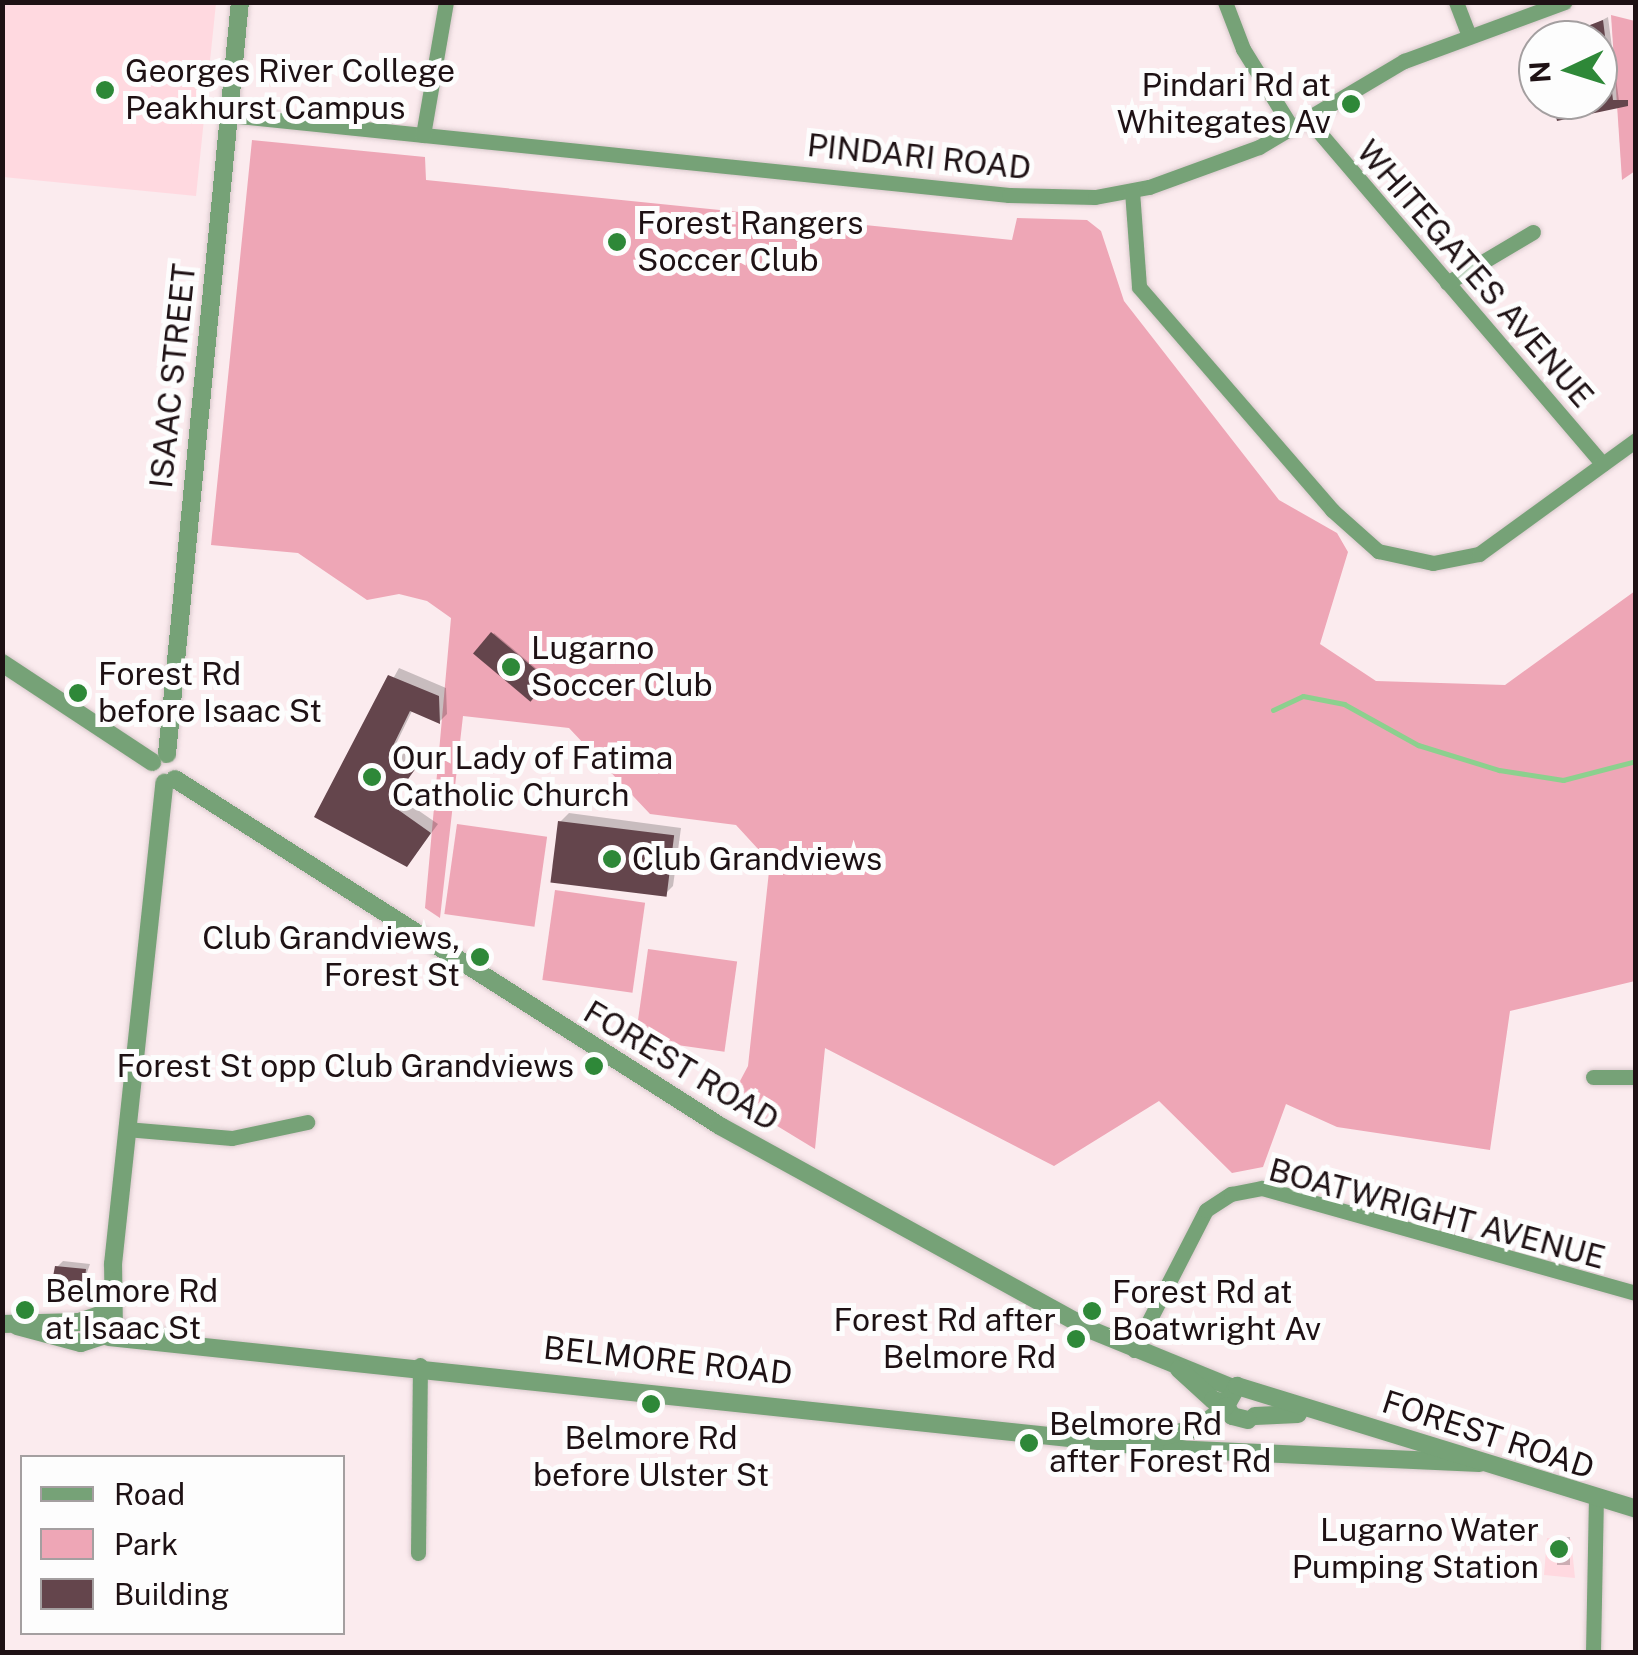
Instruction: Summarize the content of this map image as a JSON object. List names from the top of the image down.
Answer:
{
  "streets": {
    "street": [
      "PINDARI ROAD",
      "WHITEGATES AVENUE",
      "ISAAC STREET",
      "FOREST ROAD",
      "BOATWRIGHT AVENUE",
      "BELMORE ROAD"
    ]
  },
  "crossings": [
    ["PINDARI ROAD", "WHITEGATES AVENUE"],
    ["PINDARI ROAD", "ISAAC STREET"],
    ["FOREST ROAD", "BOATWRIGHT AVENUE"],
    ["FOREST ROAD", "BELMORE ROAD"]
  ],
  "places": [
    "Georges River College Peakhurst Campus",
    "Pindari Rd at Whitegates Av",
    "Forest Rangers Soccer Club",
    "Lugarno Soccer Club",
    "Forest Rd before Isaac St",
    "Our Lady of Fatima Catholic Church",
    "Club Grandviews",
    "Club Grandviews, Forest St",
    "Forest St opp Club Grandviews",
    "Belmore Rd at Isaac St",
    "Forest Rd at Boatwright Av",
    "Forest Rd after Belmore Rd",
    "Belmore Rd before Ulster St",
    "Belmore Rd after Forest Rd",
    "Lugarno Water Pumping Station"
  ],
  "legend": ["Road", "Park", "Building"],
  "north": "left"
}
